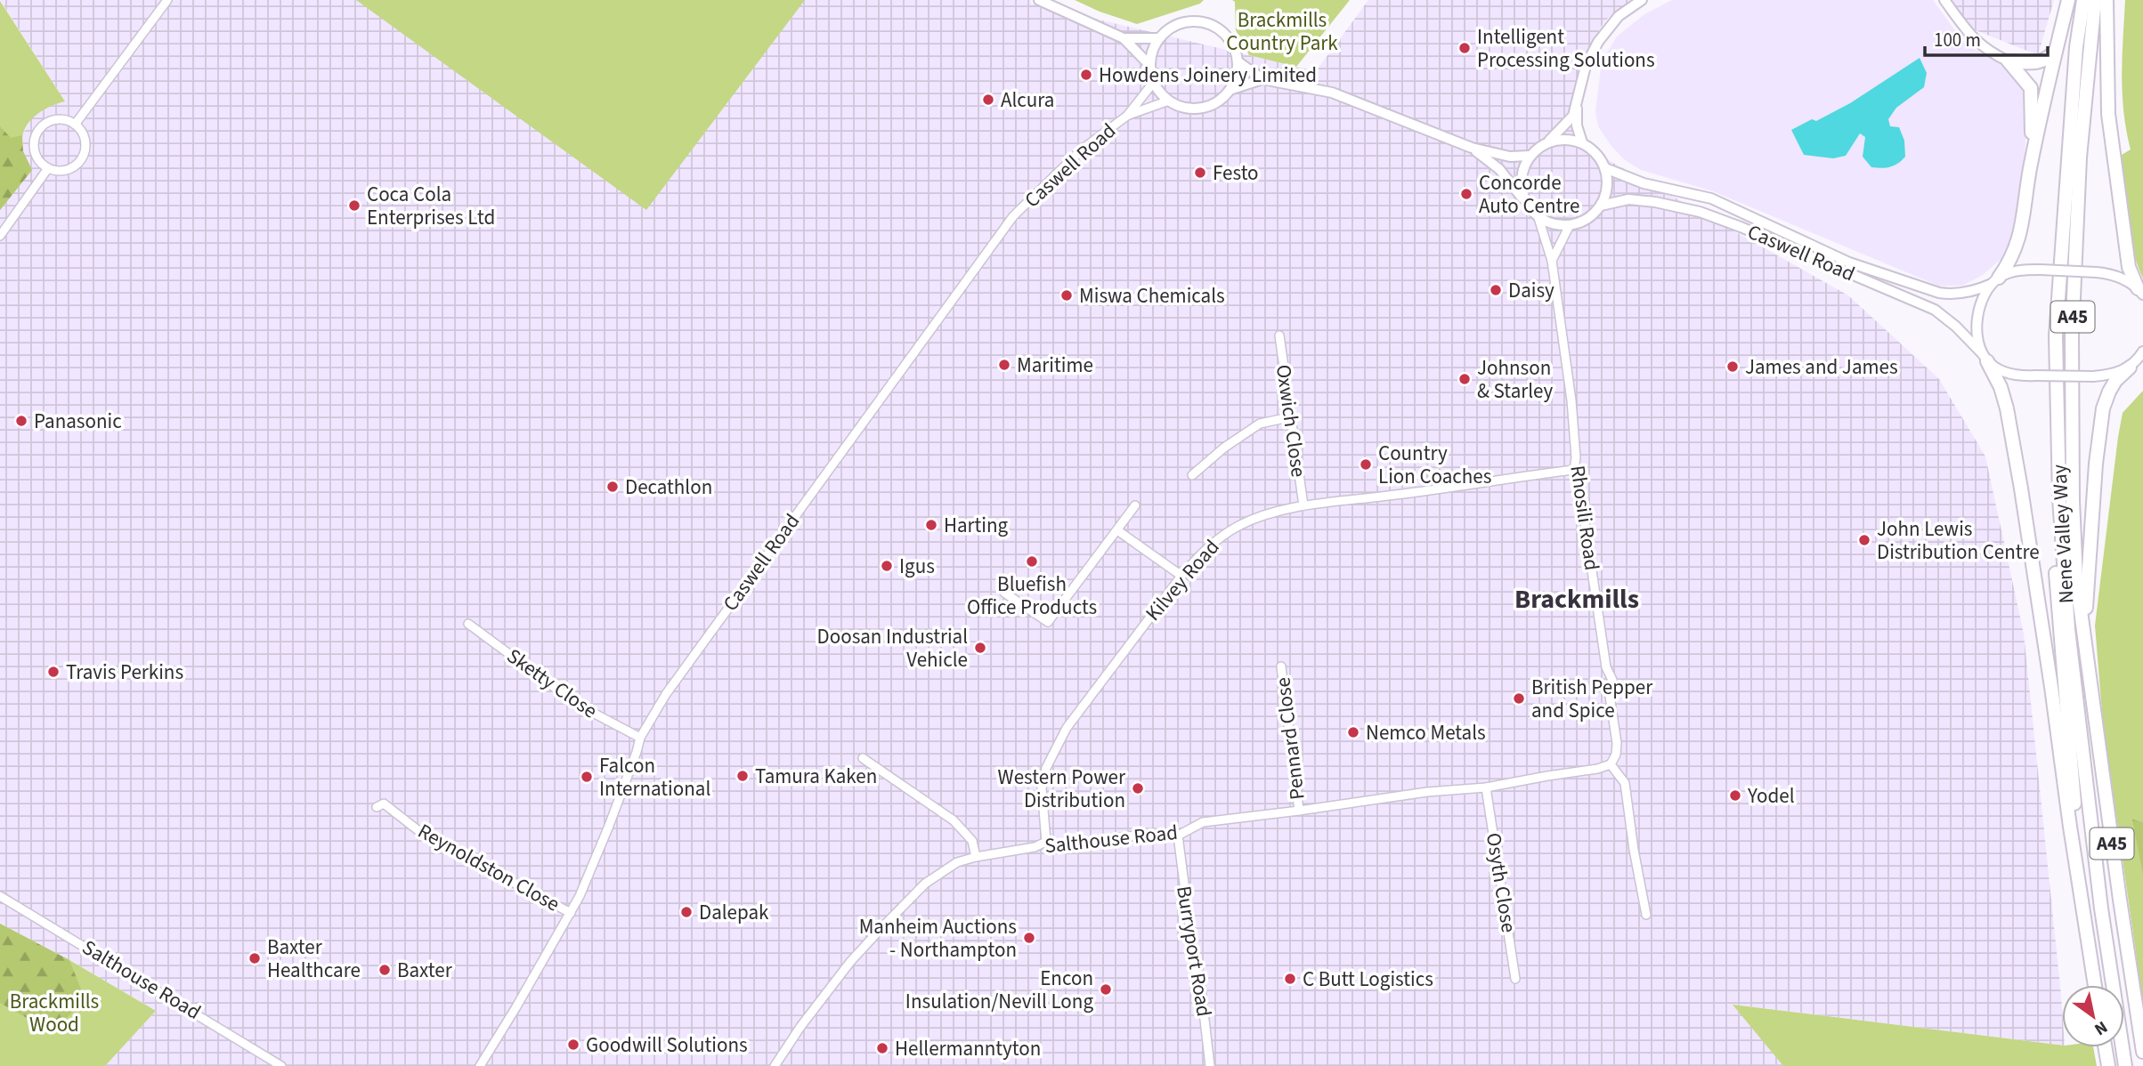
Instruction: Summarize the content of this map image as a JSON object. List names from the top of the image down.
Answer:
{
  "streets": {
    "highway": ["A45", "Nene Valley Way"],
    "street": [
      "Caswell Road",
      "Oxwich Close",
      "Rhosili Road",
      "Kilvey Road",
      "Sketty Close",
      "Pennard Close",
      "Salthouse Road",
      "Reynoldston Close",
      "Osyth Close",
      "Burryport Road"
    ]
  },
  "crossings": [
    ["Caswell Road", "Rhosili Road"],
    ["Caswell Road", "Sketty Close"],
    ["Caswell Road", "Reynoldston Close"],
    ["Oxwich Close", "Kilvey Road"],
    ["Rhosili Road", "Kilvey Road"],
    ["Rhosili Road", "Salthouse Road"],
    ["Kilvey Road", "Salthouse Road"],
    ["Pennard Close", "Salthouse Road"],
    ["Salthouse Road", "Osyth Close"],
    ["Salthouse Road", "Burryport Road"]
  ],
  "districts": ["Brackmills"],
  "parks": ["Brackmills Country Park", "Brackmills Wood"],
  "places": [
    "Intelligent Processing Solutions",
    "Howdens Joinery Limited",
    "Alcura",
    "Festo",
    "Concorde Auto Centre",
    "Coca Cola Enterprises Ltd",
    "Daisy",
    "Miswa Chemicals",
    "Maritime",
    "James and James",
    "Johnson & Starley",
    "Panasonic",
    "Country Lion Coaches",
    "Decathlon",
    "Harting",
    "John Lewis Distribution Centre",
    "Bluefish Office Products",
    "Igus",
    "Doosan Industrial Vehicle",
    "Travis Perkins",
    "British Pepper and Spice",
    "Nemco Metals",
    "Tamura Kaken",
    "Falcon International",
    "Western Power Distribution",
    "Yodel",
    "Dalepak",
    "Manheim Auctions - Northampton",
    "Baxter Healthcare",
    "Baxter",
    "C Butt Logistics",
    "Encon Insulation/Nevill Long",
    "Goodwill Solutions",
    "Hellermanntyton"
  ],
  "scale_bar": "100 m",
  "north": "bottom right"
}
